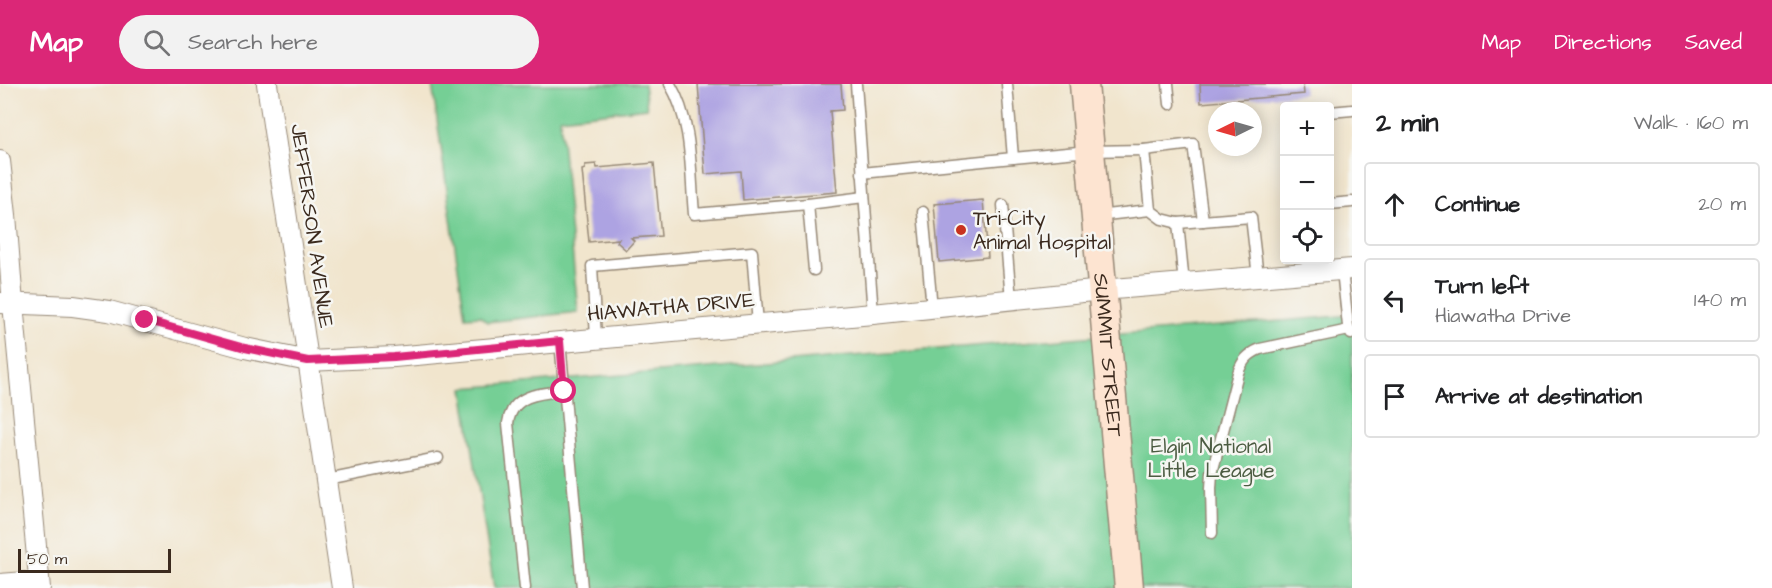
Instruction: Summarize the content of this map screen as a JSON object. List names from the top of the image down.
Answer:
{
  "streets": {
    "main road": ["SUMMIT STREET"],
    "street": ["JEFFERSON AVENUE", "HIAWATHA DRIVE"]
  },
  "crossings": [
    ["JEFFERSON AVENUE", "HIAWATHA DRIVE"],
    ["HIAWATHA DRIVE", "SUMMIT STREET"]
  ],
  "parks": ["Elgin National Little League"],
  "places": ["Tri-City Animal Hospital"],
  "scale_bar": "50 m",
  "north": "left",
  "page": {
    "header": "Map",
    "search": "Search here",
    "nav": ["Map", "Directions", "Saved"],
    "heading": ["2 min", "Walk · 160 m"],
    "map_buttons": ["+", "−"],
    "list": [
      ["Continue", "20 m"],
      ["Turn left", "Hiawatha Drive", "140 m"],
      "Arrive at destination"
    ],
    "scale": "50 m"
  }
}
